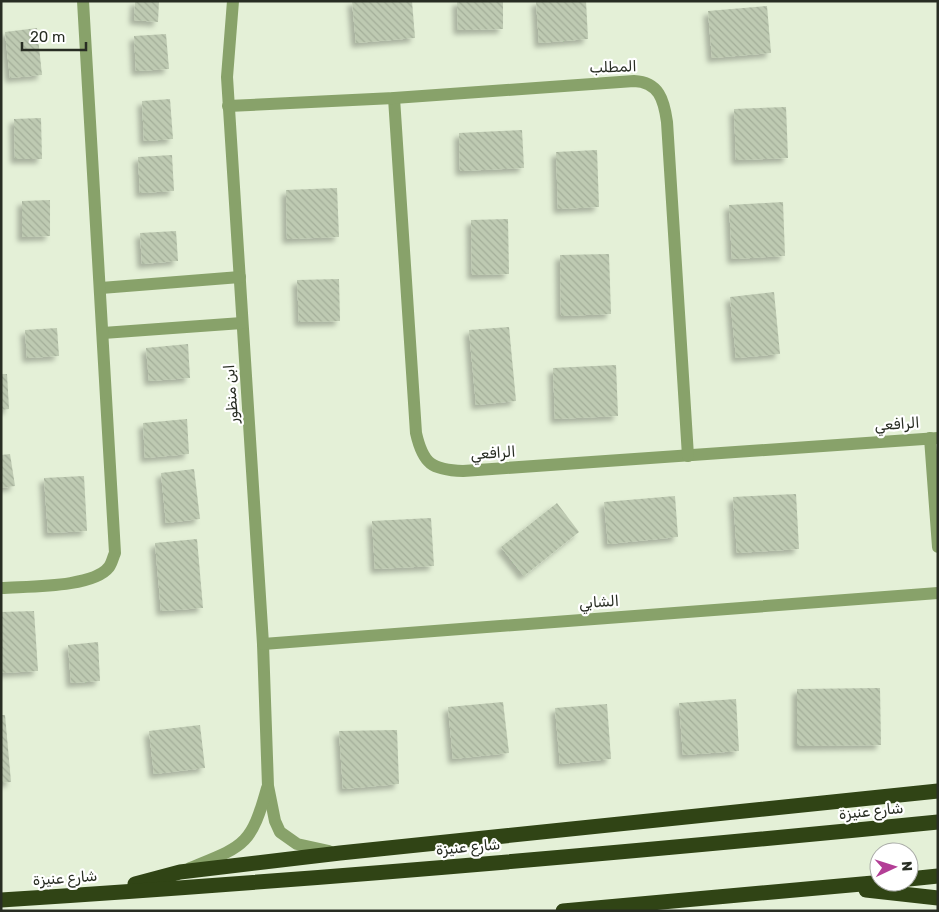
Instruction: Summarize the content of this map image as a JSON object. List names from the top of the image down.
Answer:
{
  "streets": {
    "highway": ["شارع عنيزة"],
    "street": [
      "المطلب",
      "ابن منظور",
      "الرافعي",
      "الشابي"
    ]
  },
  "crossings": [
    ["المطلب", "ابن منظور"],
    ["المطلب", "الرافعي"],
    ["ابن منظور", "الشابي"]
  ],
  "scale_bar": "20 m",
  "north": "right"
}
